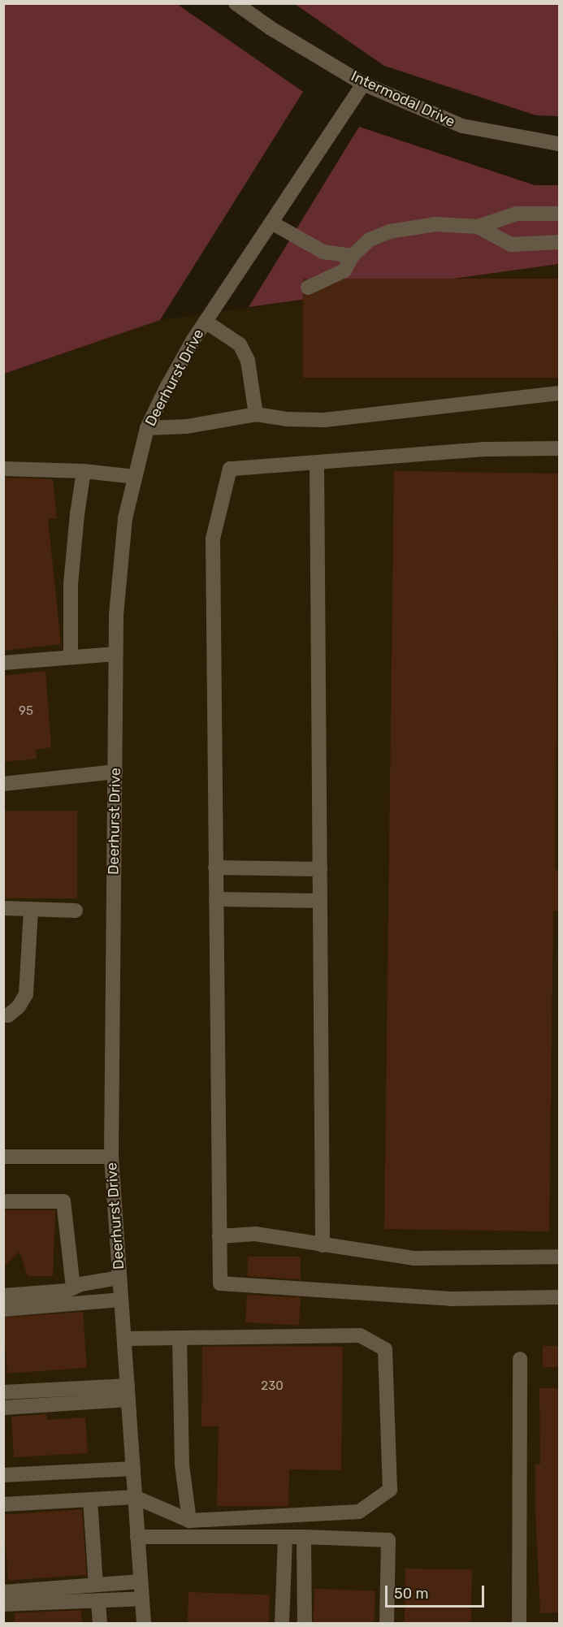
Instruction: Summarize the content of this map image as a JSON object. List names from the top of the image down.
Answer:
{
  "streets": {
    "street": ["Intermodal Drive", "Deerhurst Drive"]
  },
  "crossings": [
    ["Intermodal Drive", "Deerhurst Drive"]
  ],
  "house_numbers": ["95", "230"],
  "scale_bar": "50 m"
}
